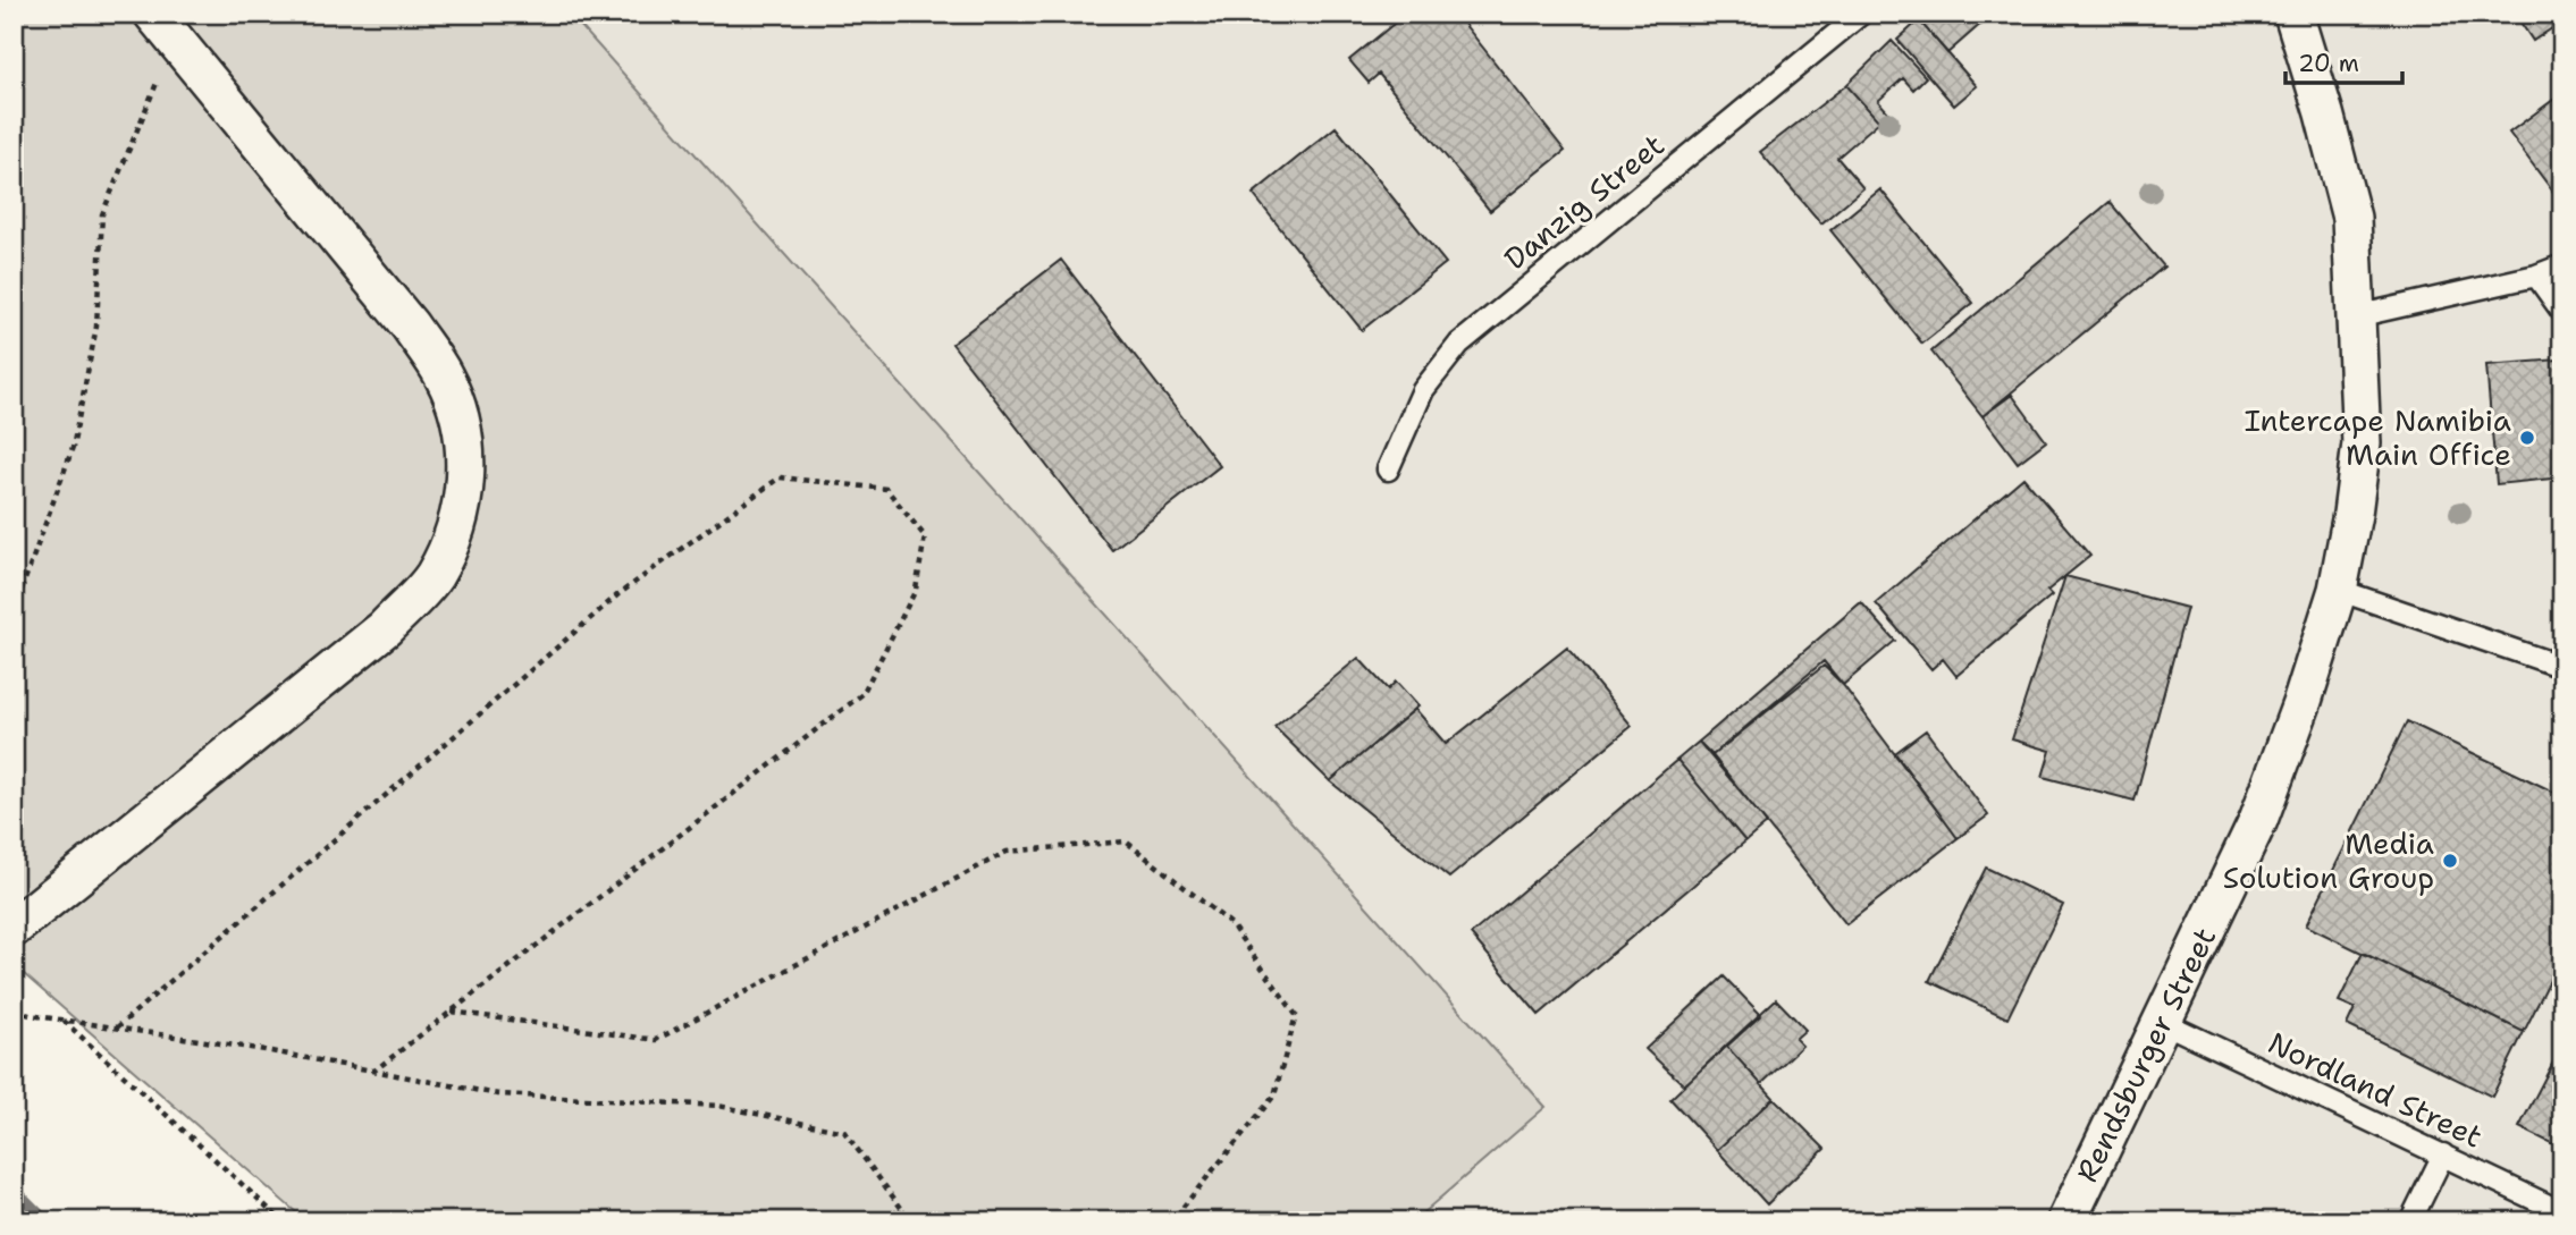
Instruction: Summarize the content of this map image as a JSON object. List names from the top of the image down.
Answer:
{
  "streets": {
    "street": ["Rendsburger Street"],
    "lane": ["Danzig Street", "Nordland Street"]
  },
  "crossings": [
    ["Rendsburger Street", "Nordland Street"]
  ],
  "places": ["Intercape Namibia Main Office", "Media Solution Group"],
  "scale_bar": "20 m"
}
